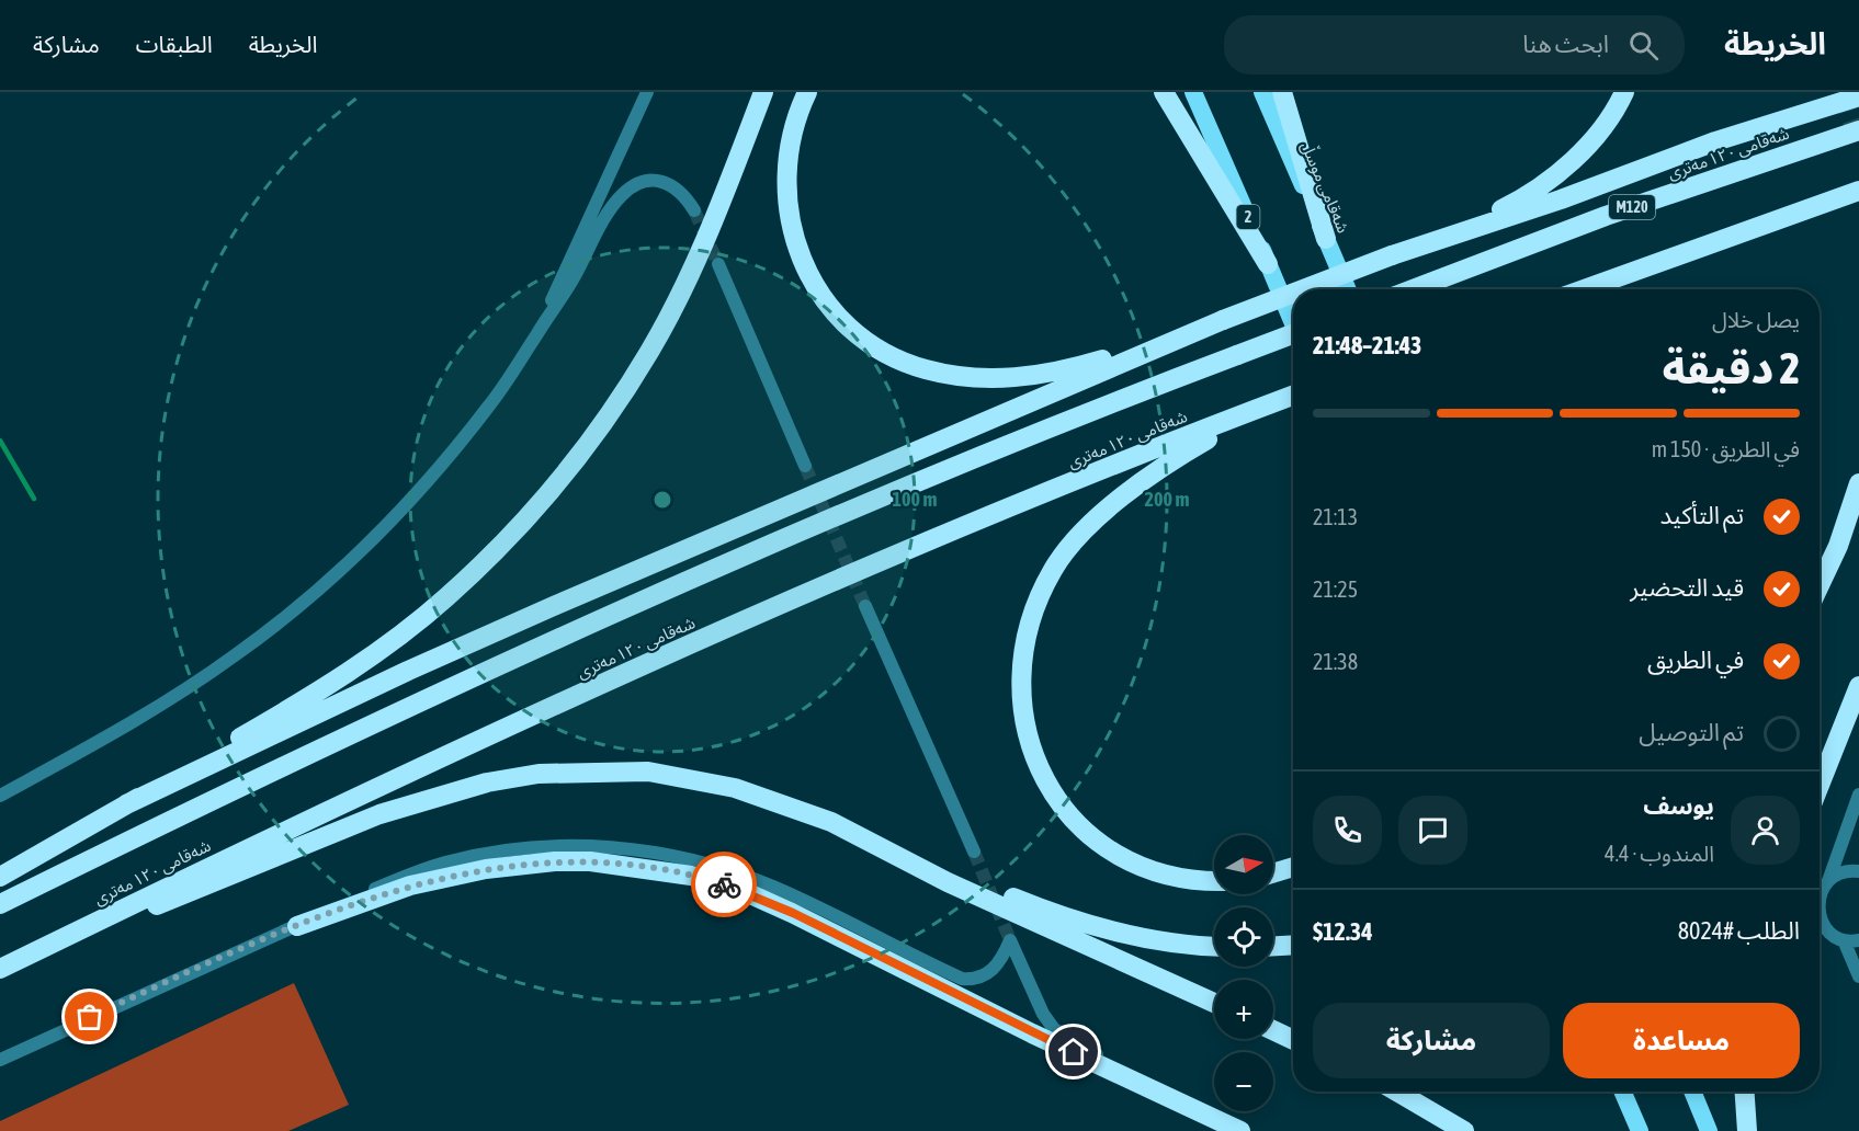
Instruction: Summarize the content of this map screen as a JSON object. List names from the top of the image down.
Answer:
{
  "streets": {
    "highway": [
      "شەقامی ١٢٠ مەتری",
      "شەقامی موسڵ",
      "M120",
      "2"
    ]
  },
  "north": "right",
  "page": {
    "header": "الخريطة",
    "search": "ابحث هنا",
    "nav": ["الخريطة", "الطبقات", "مشاركة"],
    "heading": ["2 دقيقة", "يصل خلال", "21:43–21:48"],
    "panel": [
      "يوسف",
      "المندوب · 4.4",
      "الطلب #8024",
      "$12.34"
    ],
    "bar": "في الطريق · 150 m",
    "list": [
      ["تم التأكيد", "21:13"],
      ["قيد التحضير", "21:25"],
      ["في الطريق", "21:38"],
      "تم التوصيل"
    ],
    "map_buttons": ["+", "−"],
    "buttons": ["مساعدة", "مشاركة"]
  },
  "rings": ["100 m", "200 m"]
}
